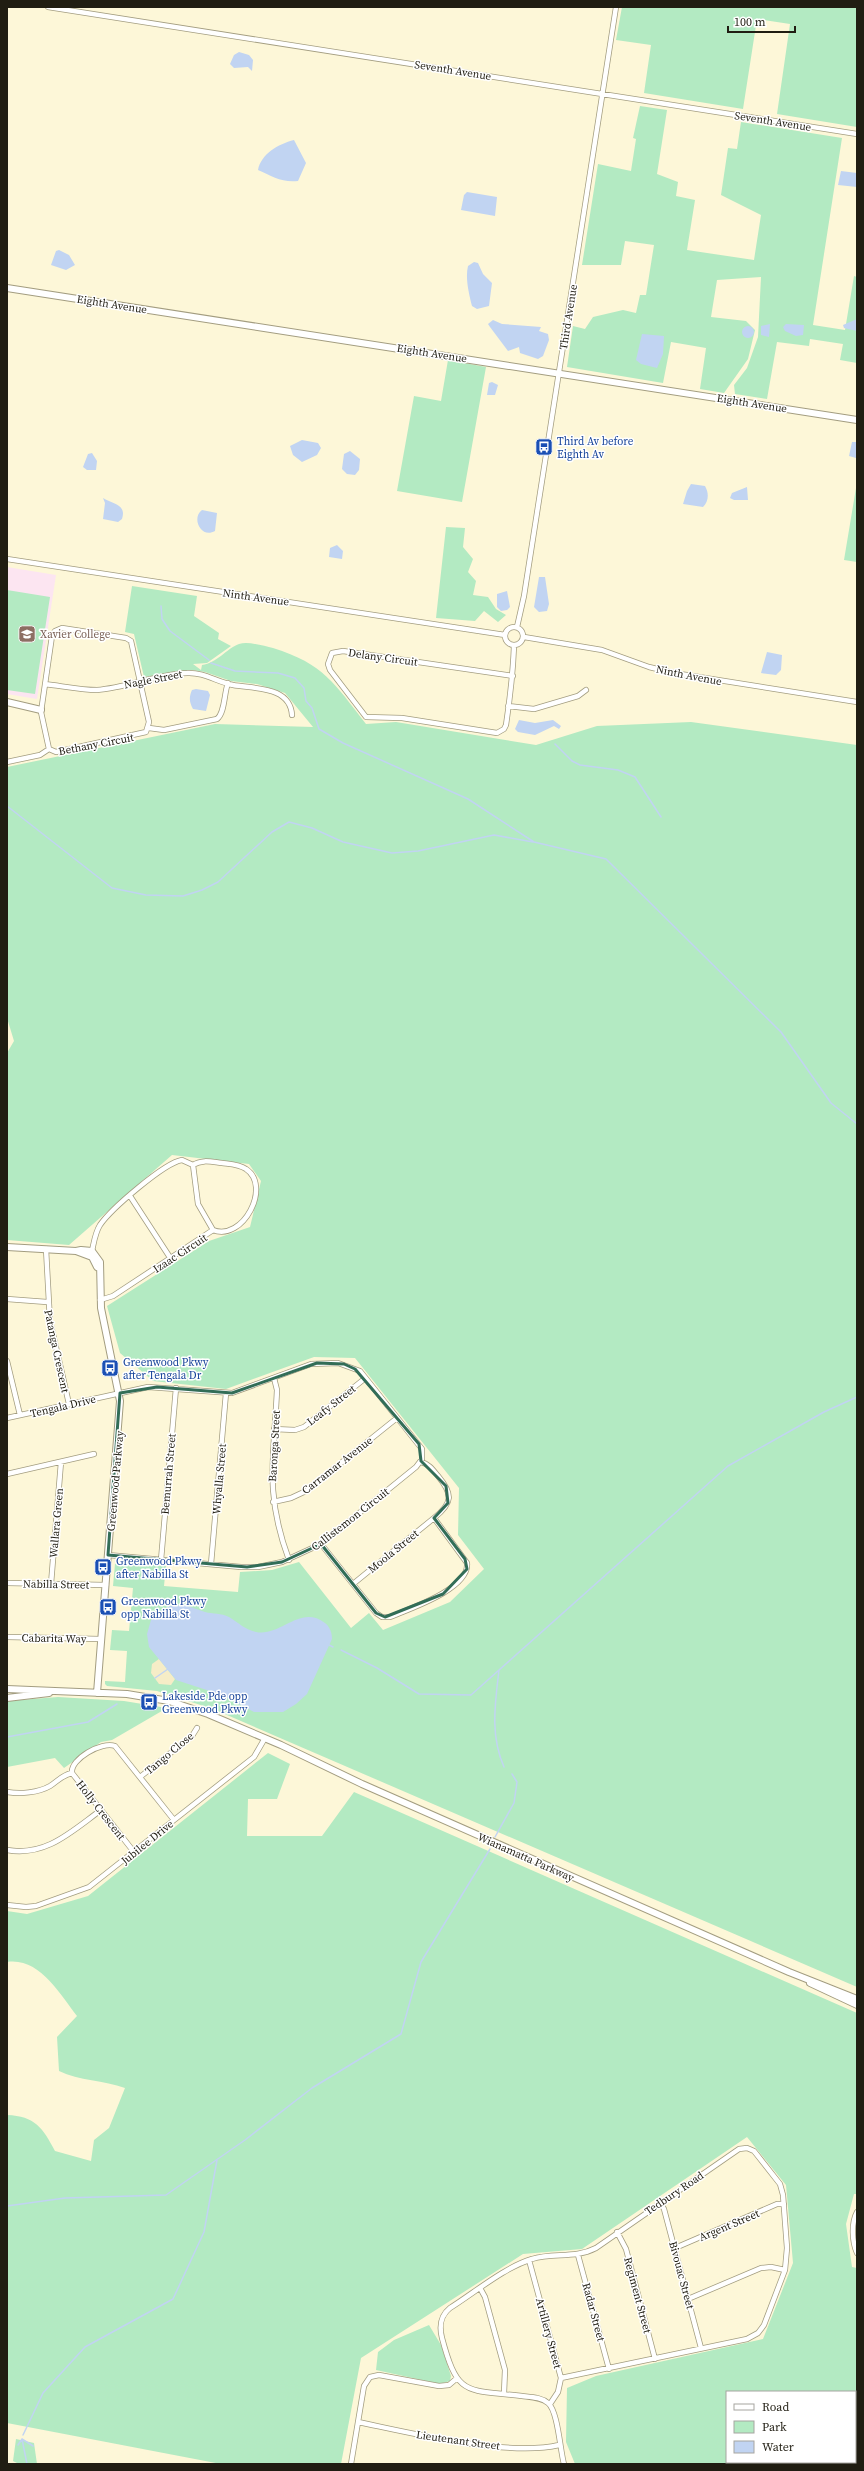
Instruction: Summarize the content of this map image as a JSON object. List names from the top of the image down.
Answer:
{
  "streets": {
    "street": [
      "Seventh Avenue",
      "Eighth Avenue",
      "Third Avenue",
      "Ninth Avenue",
      "Delany Circuit",
      "Nagle Street",
      "Bethany Circuit",
      "Izaac Circuit",
      "Patanga Crescent",
      "Leafy Street",
      "Tengala Drive",
      "Baronga Street",
      "Carramar Avenue",
      "Bemurrah Street",
      "Whyalla Street",
      "Greenwood Parkway",
      "Callistemon Circuit",
      "Wallara Green",
      "Moola Street",
      "Nabilla Street",
      "Cabarita Way",
      "Tango Close",
      "Holly Crescent",
      "Jubilee Drive",
      "Wianamatta Parkway",
      "Tedbury Road",
      "Argent Street",
      "Bivouac Street",
      "Regiment Street",
      "Radar Street",
      "Artillery Street",
      "Lieutenant Street"
    ]
  },
  "crossings": [
    ["Seventh Avenue", "Third Avenue"],
    ["Eighth Avenue", "Third Avenue"],
    ["Third Avenue", "Ninth Avenue"],
    ["Third Avenue", "Delany Circuit"],
    ["Ninth Avenue", "Delany Circuit"],
    ["Nagle Street", "Bethany Circuit"],
    ["Izaac Circuit", "Greenwood Parkway"],
    ["Patanga Crescent", "Tengala Drive"],
    ["Leafy Street", "Baronga Street"],
    ["Tengala Drive", "Greenwood Parkway"],
    ["Baronga Street", "Carramar Avenue"],
    ["Baronga Street", "Callistemon Circuit"],
    ["Bemurrah Street", "Callistemon Circuit"],
    ["Whyalla Street", "Callistemon Circuit"],
    ["Greenwood Parkway", "Callistemon Circuit"],
    ["Greenwood Parkway", "Nabilla Street"],
    ["Greenwood Parkway", "Cabarita Way"],
    ["Greenwood Parkway", "Wianamatta Parkway"],
    ["Callistemon Circuit", "Moola Street"],
    ["Wallara Green", "Nabilla Street"],
    ["Tango Close", "Holly Crescent"],
    ["Holly Crescent", "Jubilee Drive"],
    ["Jubilee Drive", "Wianamatta Parkway"],
    ["Tedbury Road", "Argent Street"],
    ["Tedbury Road", "Bivouac Street"],
    ["Tedbury Road", "Regiment Street"],
    ["Tedbury Road", "Radar Street"],
    ["Tedbury Road", "Artillery Street"],
    ["Argent Street", "Bivouac Street"]
  ],
  "places": {
    "bus stop": [
      "Third Av before Eighth Av",
      "Greenwood Pkwy after Tengala Dr",
      "Greenwood Pkwy after Nabilla St",
      "Greenwood Pkwy opp Nabilla St",
      "Lakeside Pde opp Greenwood Pkwy"
    ],
    "school or university": ["Xavier College"]
  },
  "legend": ["Road", "Park", "Water"],
  "scale_bar": "100 m"
}
